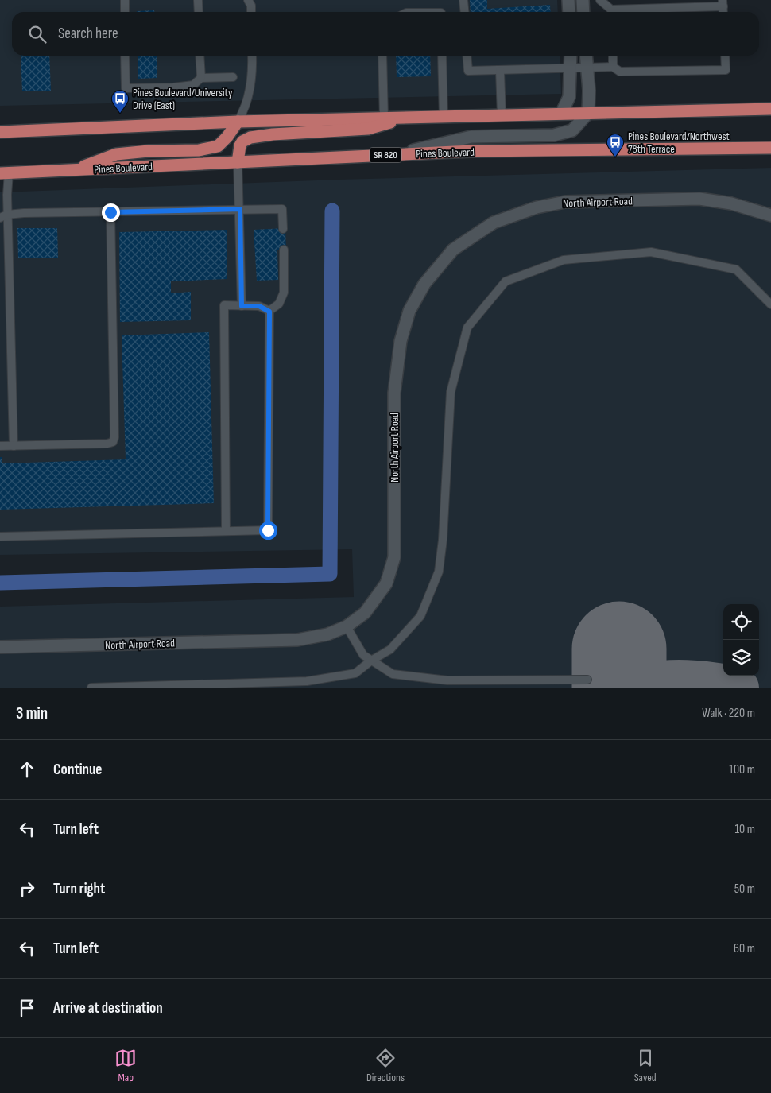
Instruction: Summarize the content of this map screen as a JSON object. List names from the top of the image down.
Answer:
{
  "streets": {
    "highway": ["Pines Boulevard", "SR 820"],
    "street": ["North Airport Road"]
  },
  "places": {
    "bus stop": ["Pines Boulevard/University Drive (East)", "Pines Boulevard/Northwest 78th Terrace"]
  },
  "page": {
    "search": "Search here",
    "heading": ["3 min", "Walk · 220 m"],
    "list": [
      ["Continue", "100 m"],
      ["Turn left", "10 m"],
      ["Turn right", "50 m"],
      ["Turn left", "60 m"],
      "Arrive at destination"
    ],
    "nav": ["Map", "Directions", "Saved"]
  }
}
